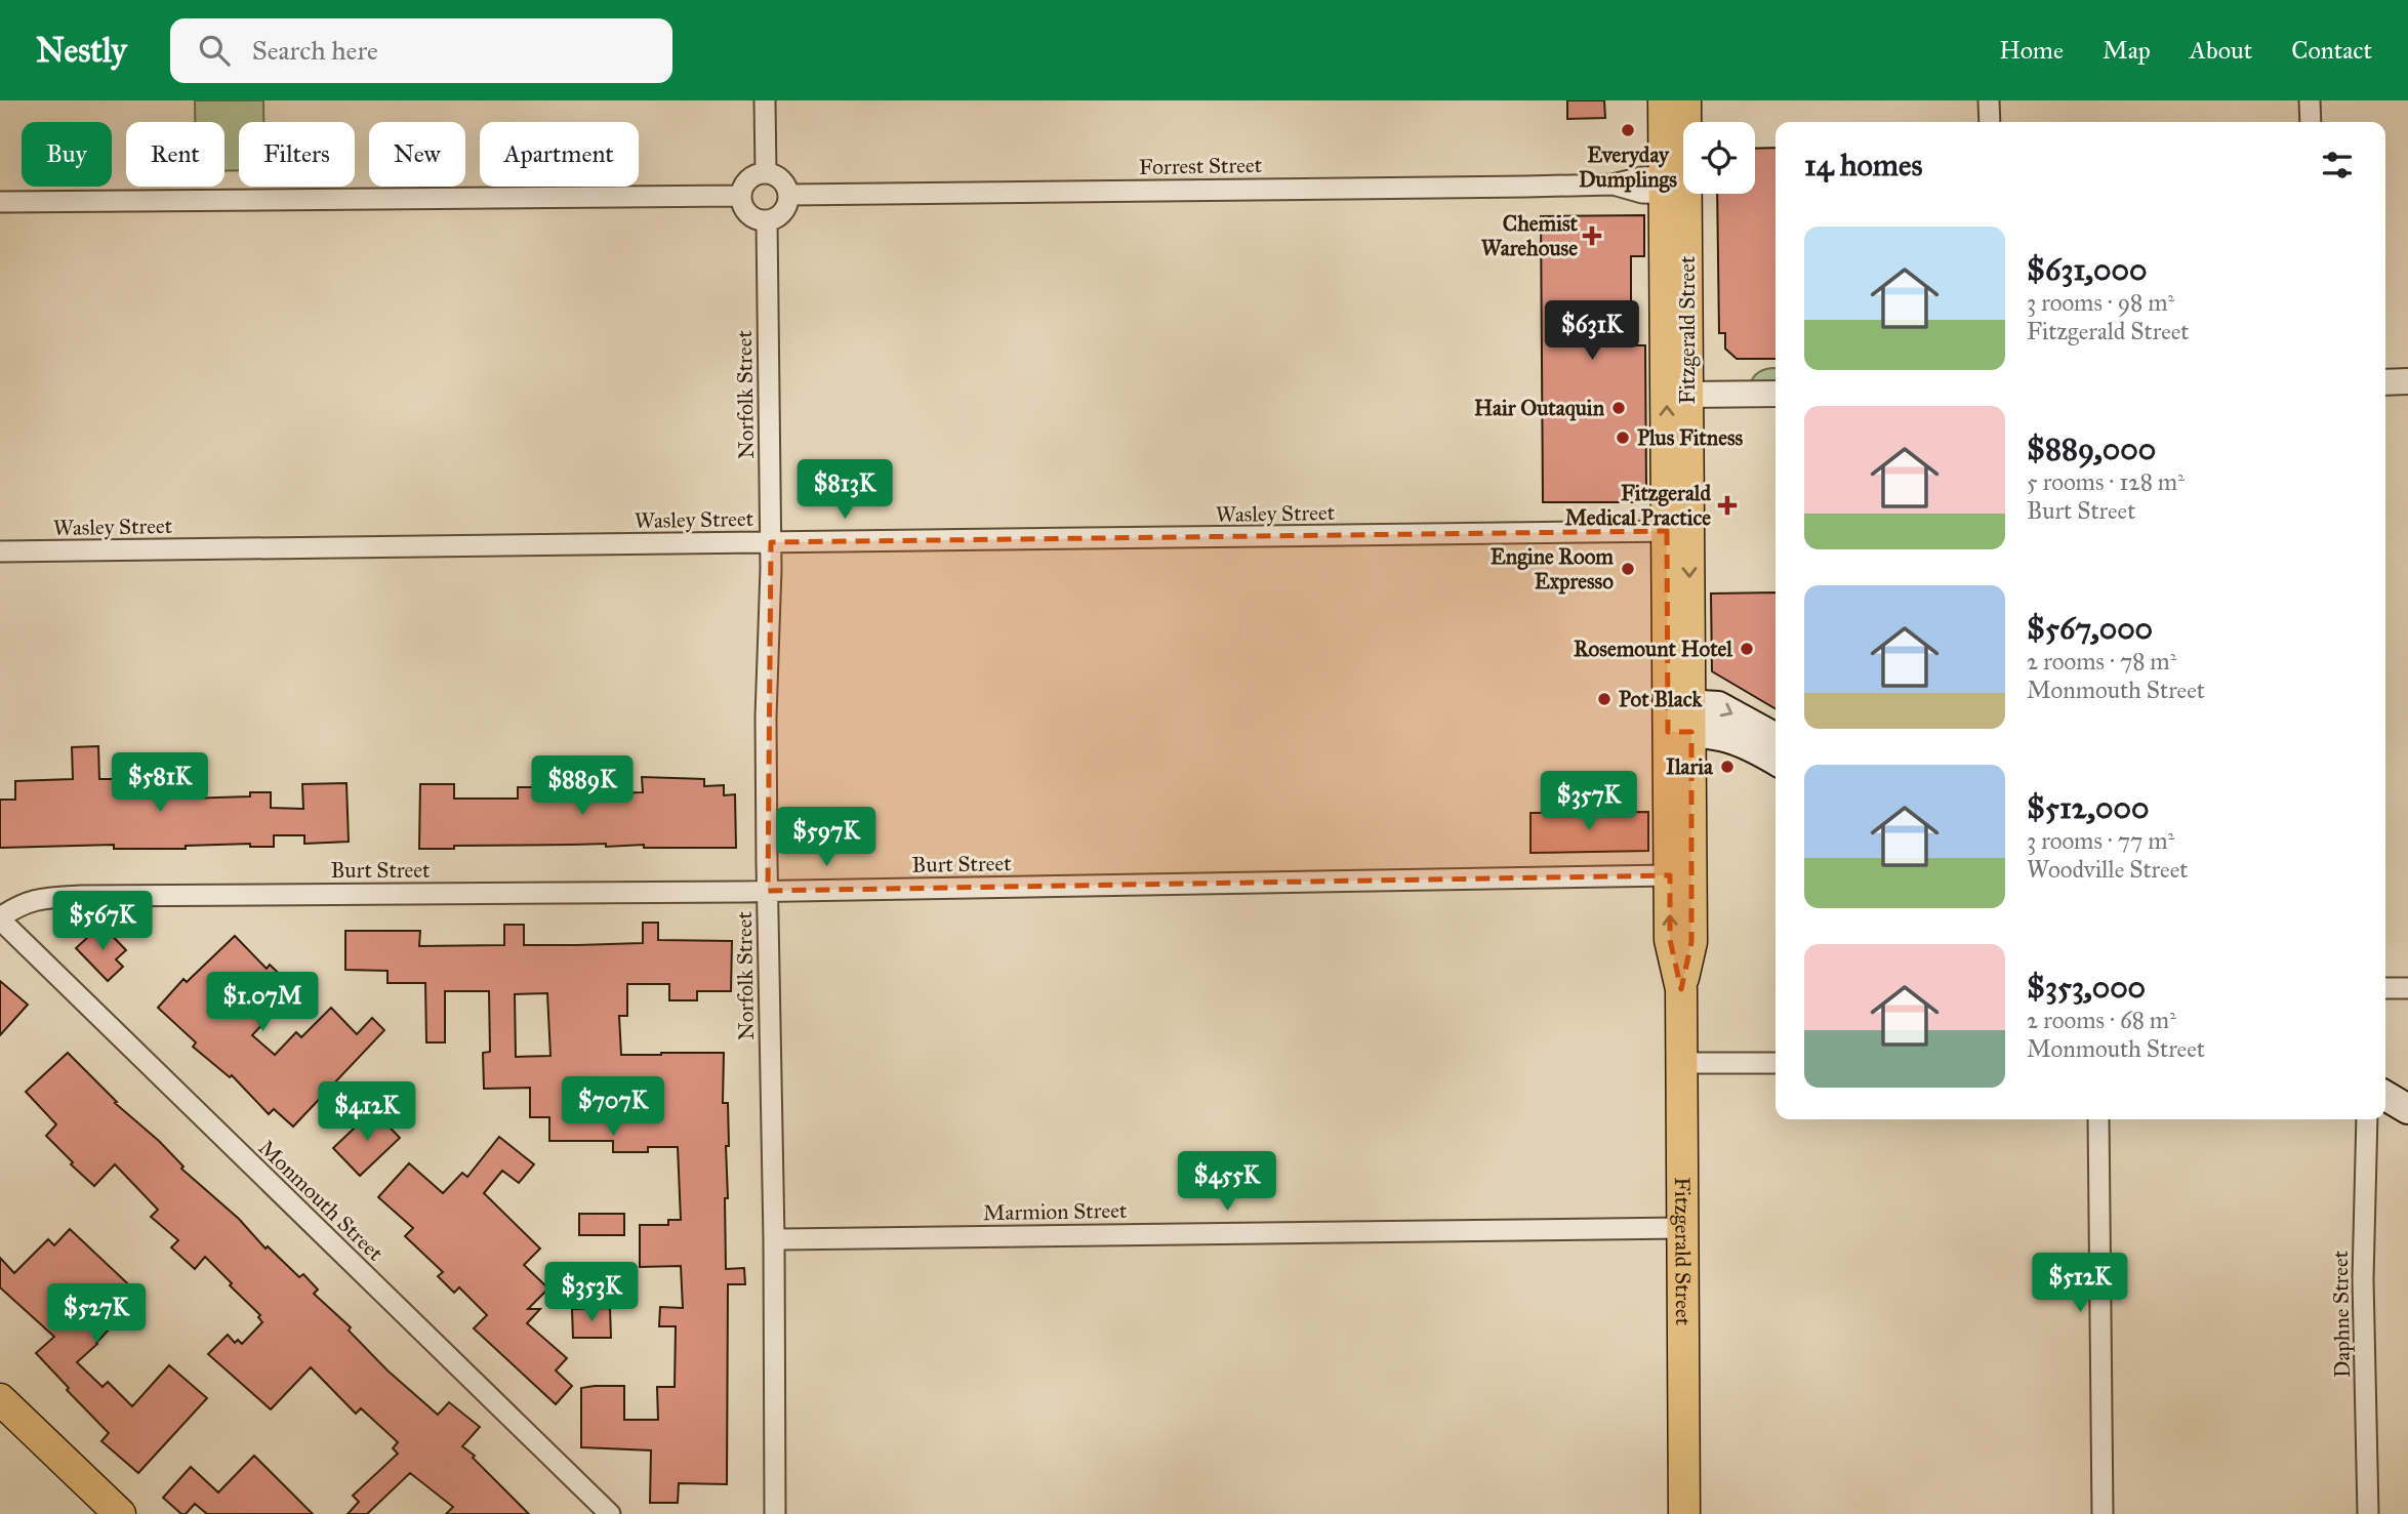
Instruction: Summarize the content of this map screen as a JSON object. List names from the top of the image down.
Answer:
{
  "streets": {
    "main road": ["Fitzgerald Street"],
    "street": [
      "Forrest Street",
      "Norfolk Street",
      "Wasley Street",
      "Burt Street",
      "Monmouth Street",
      "Marmion Street",
      "Daphne Street"
    ]
  },
  "crossings": [
    ["Forrest Street", "Fitzgerald Street"],
    ["Forrest Street", "Norfolk Street"],
    ["Fitzgerald Street", "Wasley Street"],
    ["Fitzgerald Street", "Burt Street"],
    ["Fitzgerald Street", "Marmion Street"],
    ["Norfolk Street", "Wasley Street"],
    ["Norfolk Street", "Burt Street"],
    ["Norfolk Street", "Marmion Street"],
    ["Burt Street", "Monmouth Street"]
  ],
  "places": {
    "other": [
      "Everyday Dumplings",
      "Hair Outaquin",
      "Plus Fitness",
      "Engine Room Expresso",
      "Rosemount Hotel",
      "Pot Black",
      "Ilaria"
    ],
    "health": ["Chemist Warehouse", "Fitzgerald Medical Practice"]
  },
  "page": {
    "header": "Nestly",
    "search": "Search here",
    "nav": [
      "Home",
      "Map",
      "About",
      "Contact"
    ],
    "chip": [
      "Buy",
      "Rent",
      "Filters",
      "New",
      "Apartment"
    ],
    "heading": "14 homes",
    "list": [
      {
        "name": "$631,000",
        "note": "3 rooms · 98 m² · Fitzgerald Street"
      },
      {
        "name": "$889,000",
        "note": "5 rooms · 128 m² · Burt Street"
      },
      {
        "name": "$567,000",
        "note": "2 rooms · 78 m² · Monmouth Street"
      },
      {
        "name": "$512,000",
        "note": "3 rooms · 77 m² · Woodville Street"
      },
      {
        "name": "$353,000",
        "note": "2 rooms · 68 m² · Monmouth Street"
      }
    ],
    "price": [
      "$631K",
      "$813K",
      "$581K",
      "$889K",
      "$357K",
      "$597K",
      "$567K",
      "$1.07M",
      "$707K",
      "$412K",
      "$455K",
      "$512K",
      "$353K",
      "$527K"
    ]
  }
}
